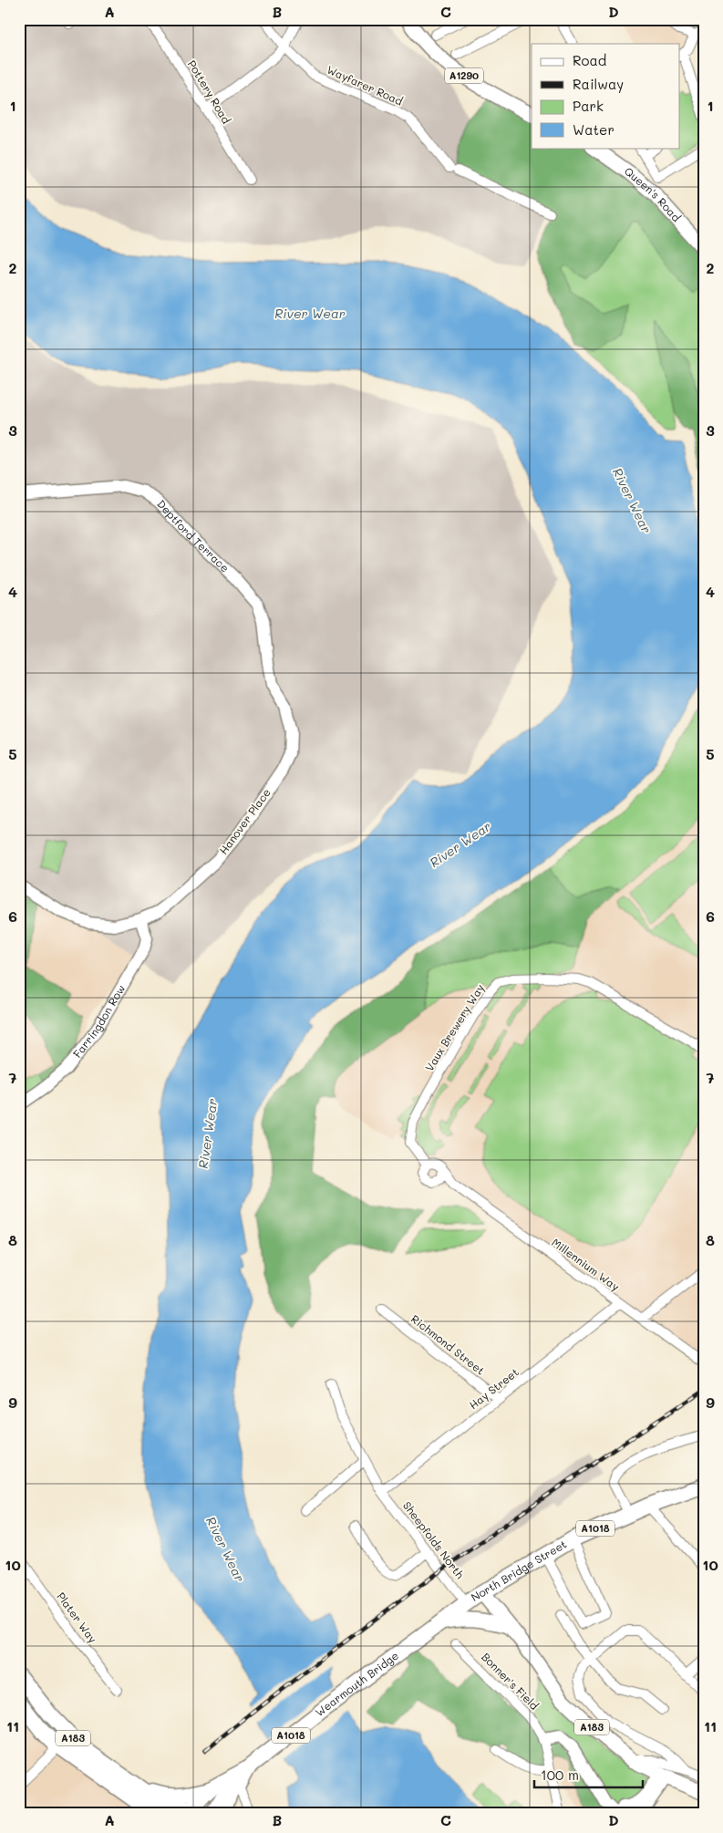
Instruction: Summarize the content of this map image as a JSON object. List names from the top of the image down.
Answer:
{
  "streets": {
    "highway": [
      "A1018",
      "North Bridge Street",
      "Wearmouth Bridge",
      "A183"
    ],
    "main road": ["A1290", "Queen's Road"],
    "street": [
      "Wayfarer Road",
      "Pottery Road",
      "Deptford Terrace",
      "Hanover Place",
      "Farringdon Row",
      "Vaux Brewery Way",
      "Millennium Way",
      "Richmond Street",
      "Hay Street",
      "Sheepfolds North",
      "Plater Way",
      "Bonner's Field"
    ]
  },
  "crossings": [
    ["Deptford Terrace", "Hanover Place"],
    ["Hanover Place", "Farringdon Row"],
    ["Vaux Brewery Way", "Millennium Way"],
    ["Millennium Way", "Hay Street"],
    ["Richmond Street", "Hay Street"],
    ["Hay Street", "Sheepfolds North"],
    ["A1018", "Wearmouth Bridge"],
    ["A1018", "A183"],
    ["Sheepfolds North", "North Bridge Street"],
    ["North Bridge Street", "Wearmouth Bridge"],
    ["North Bridge Street", "A183"]
  ],
  "water": ["River Wear"],
  "legend": [
    "Road",
    "Railway",
    "Park",
    "Water"
  ],
  "scale_bar": "100 m",
  "grid": {
    "columns": [
      "A",
      "B",
      "C",
      "D"
    ],
    "rows": [
      "1",
      "2",
      "3",
      "4",
      "5",
      "6",
      "7",
      "8",
      "9",
      "10",
      "11"
    ]
  }
}
